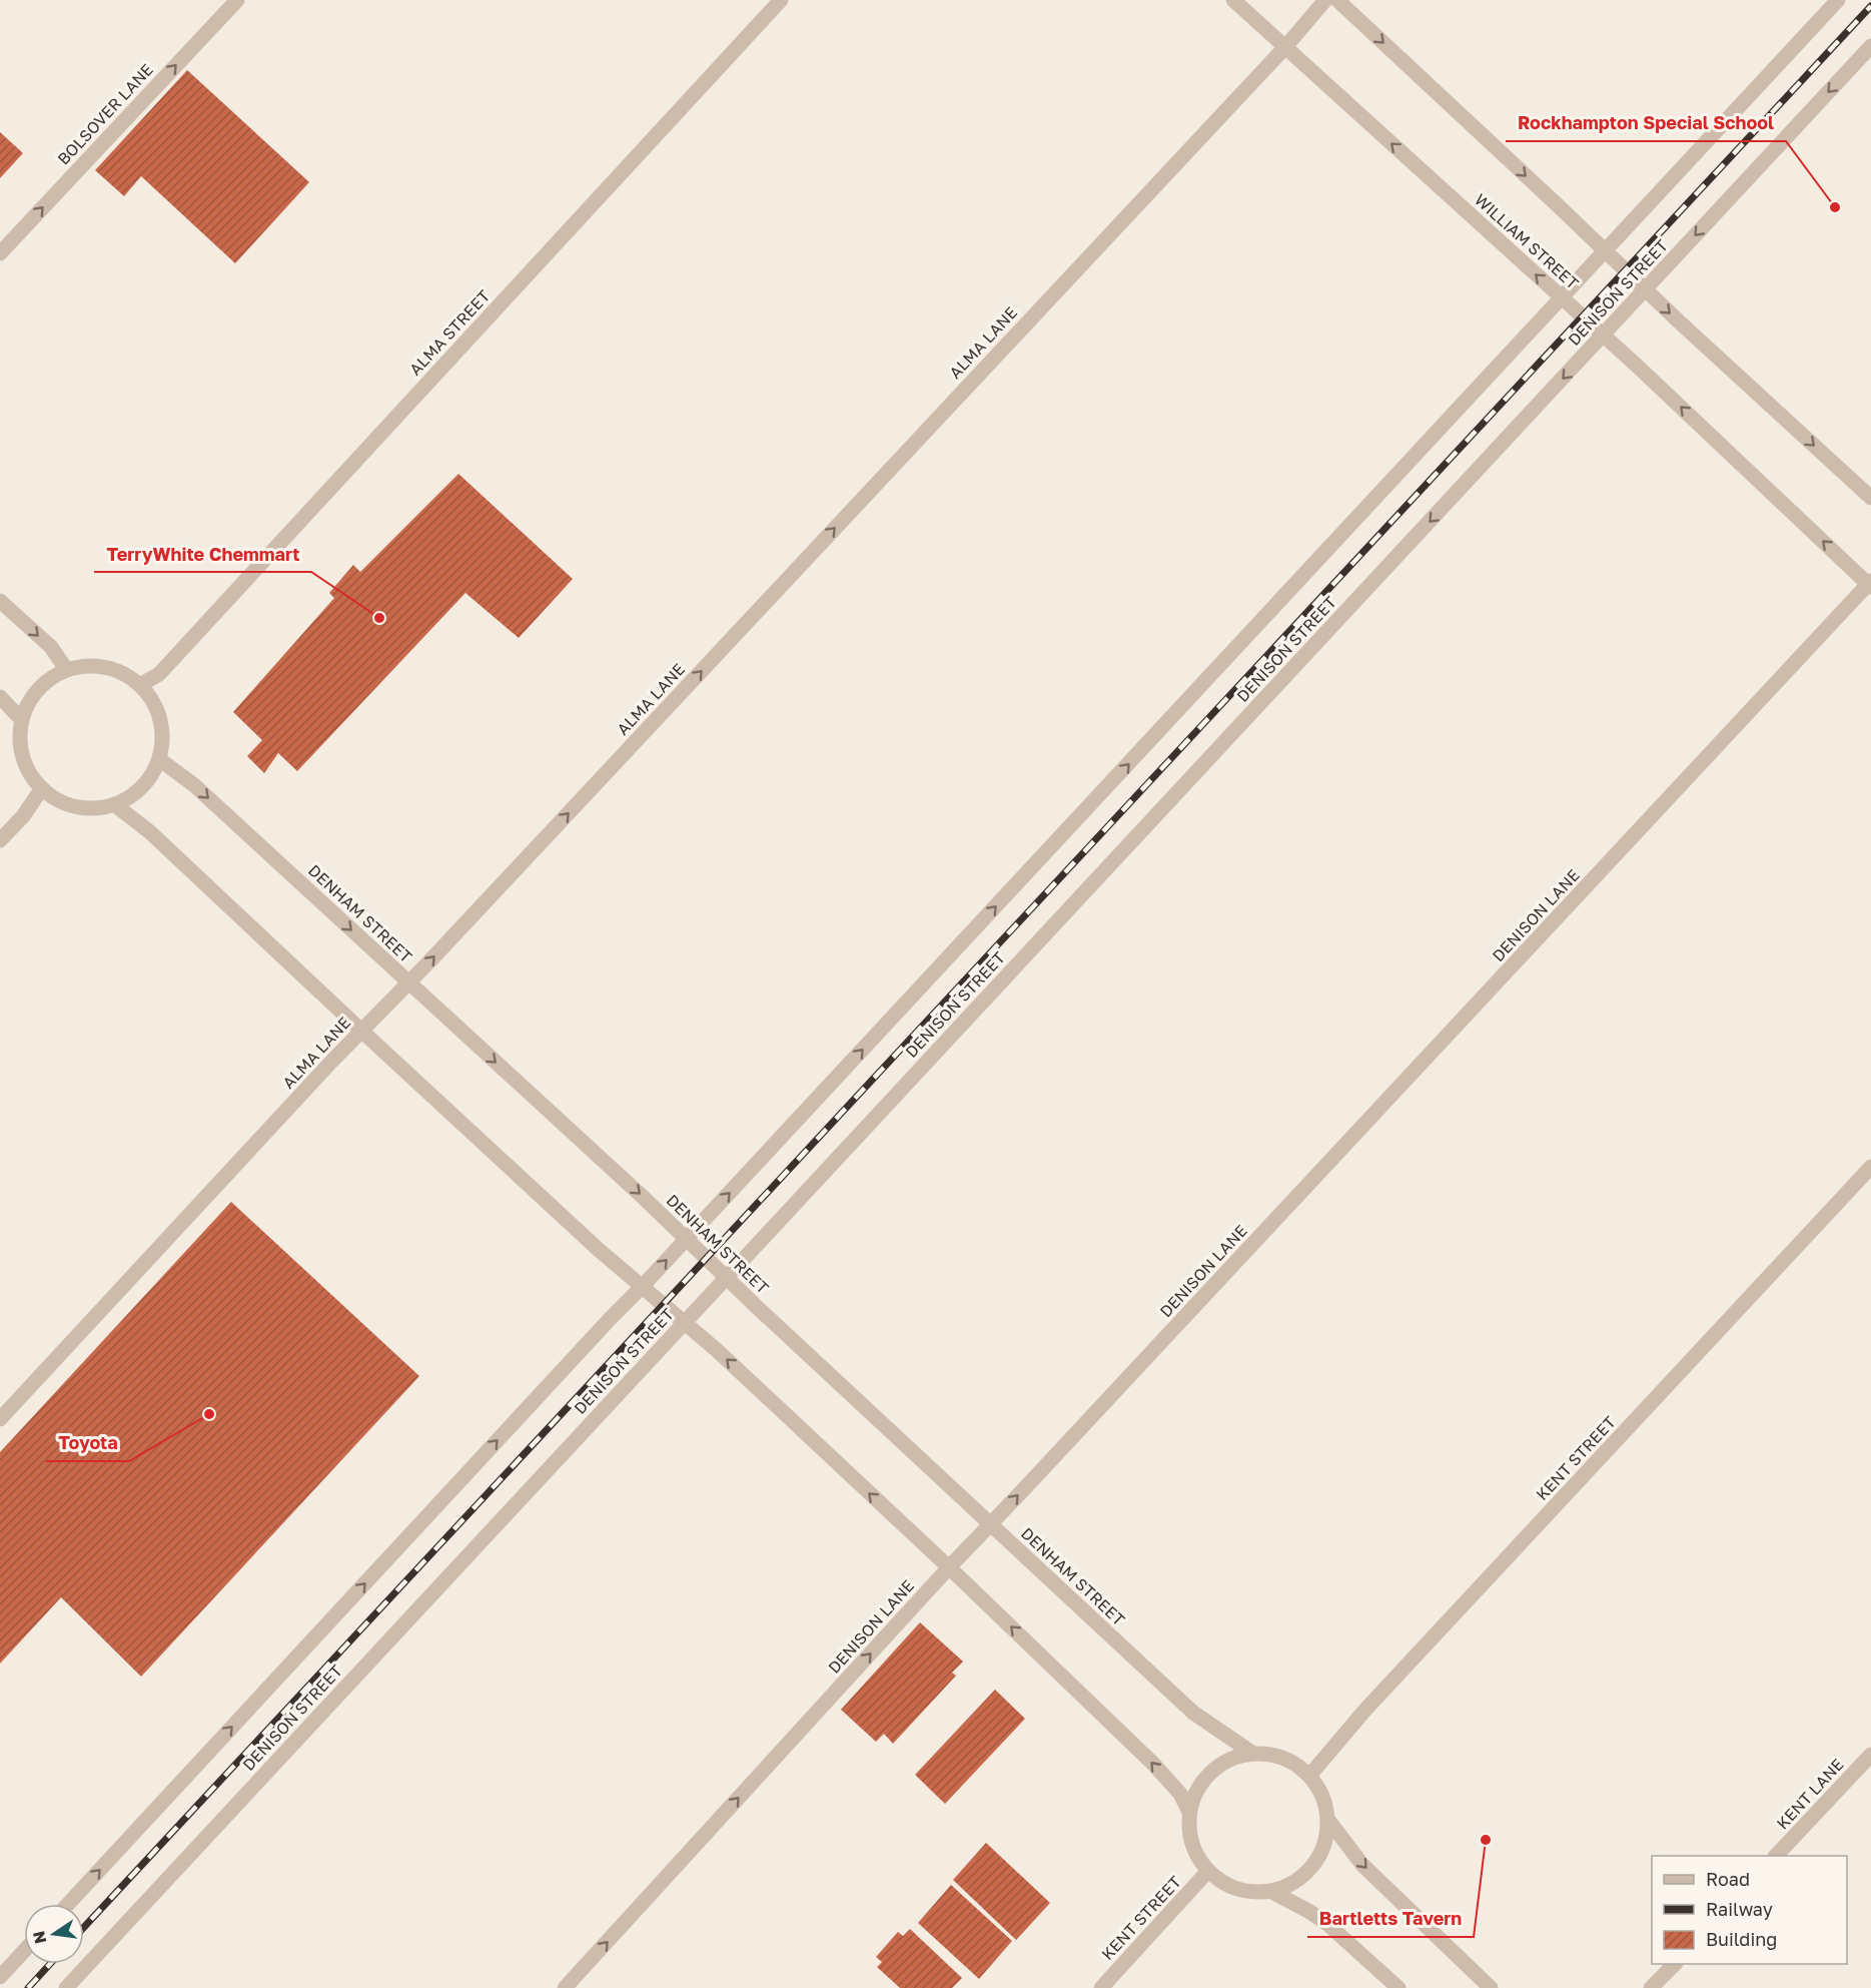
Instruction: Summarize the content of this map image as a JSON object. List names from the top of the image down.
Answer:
{
  "streets": {
    "street": [
      "BOLSOVER LANE",
      "WILLIAM STREET",
      "DENISON STREET",
      "ALMA STREET",
      "ALMA LANE",
      "DENHAM STREET",
      "DENISON LANE",
      "KENT STREET",
      "KENT LANE"
    ]
  },
  "crossings": [
    ["WILLIAM STREET", "DENISON STREET"],
    ["WILLIAM STREET", "ALMA LANE"],
    ["WILLIAM STREET", "DENISON LANE"],
    ["DENISON STREET", "DENHAM STREET"],
    ["ALMA STREET", "DENHAM STREET"],
    ["ALMA LANE", "DENHAM STREET"],
    ["DENHAM STREET", "DENISON LANE"],
    ["DENHAM STREET", "KENT STREET"]
  ],
  "one_way": ["BOLSOVER LANE", "ALMA LANE", "DENISON LANE"],
  "places": [
    "Rockhampton Special School",
    "TerryWhite Chemmart",
    "Toyota",
    "Bartletts Tavern"
  ],
  "legend": ["Road", "Railway", "Building"],
  "north": "left"
}
